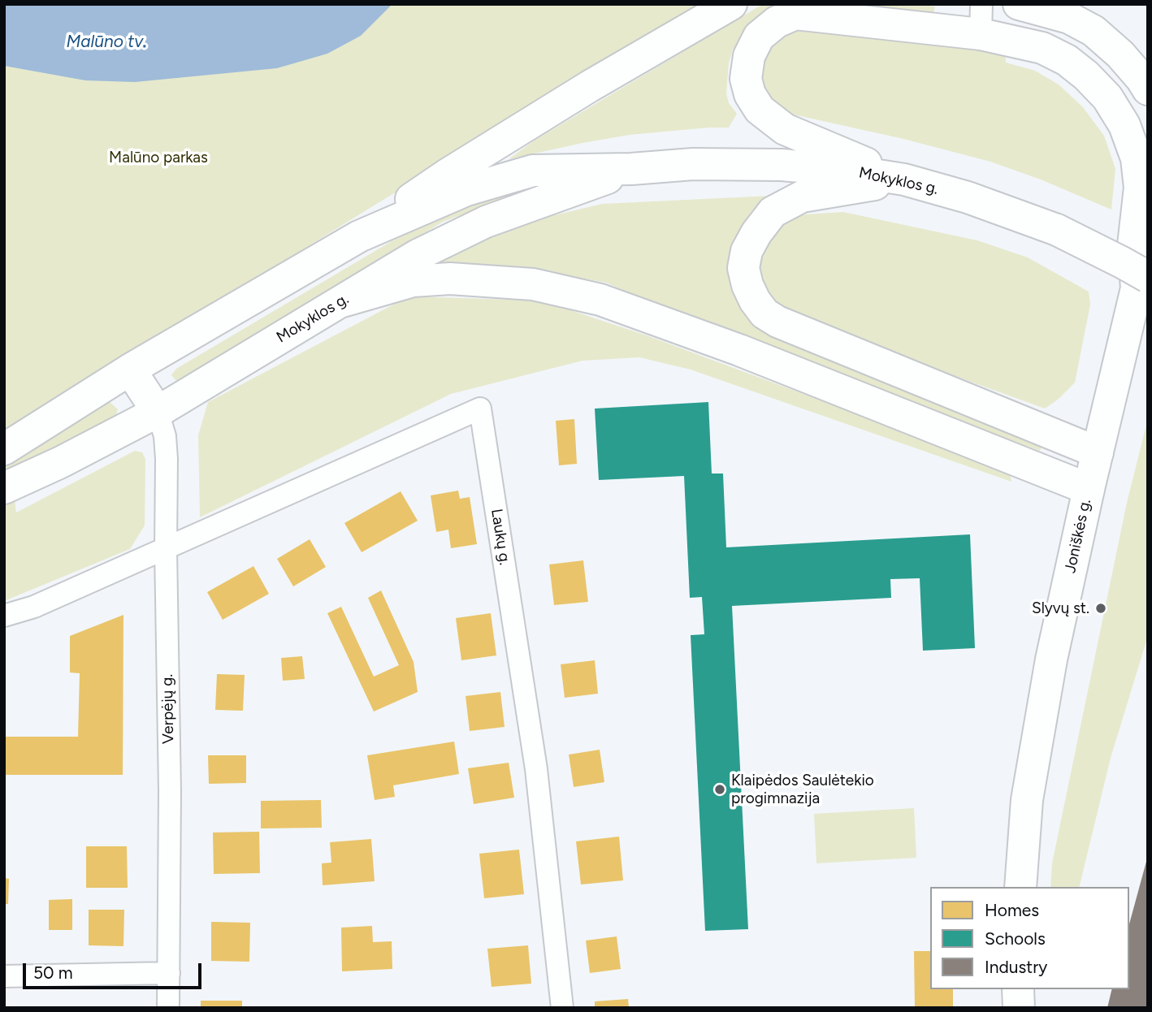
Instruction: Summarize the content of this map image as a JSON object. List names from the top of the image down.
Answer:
{
  "streets": {
    "main road": ["Mokyklos g.", "Joniškės g."],
    "street": ["Laukų g.", "Verpėjų g."]
  },
  "crossings": [
    ["Mokyklos g.", "Joniškės g."],
    ["Mokyklos g.", "Verpėjų g."],
    ["Laukų g.", "Verpėjų g."]
  ],
  "water": ["Malūno tv."],
  "parks": ["Malūno parkas"],
  "places": ["Slyvų st.", "Klaipėdos Saulėtekio progimnazija"],
  "legend": ["Homes", "Schools", "Industry"],
  "scale_bar": "50 m"
}
